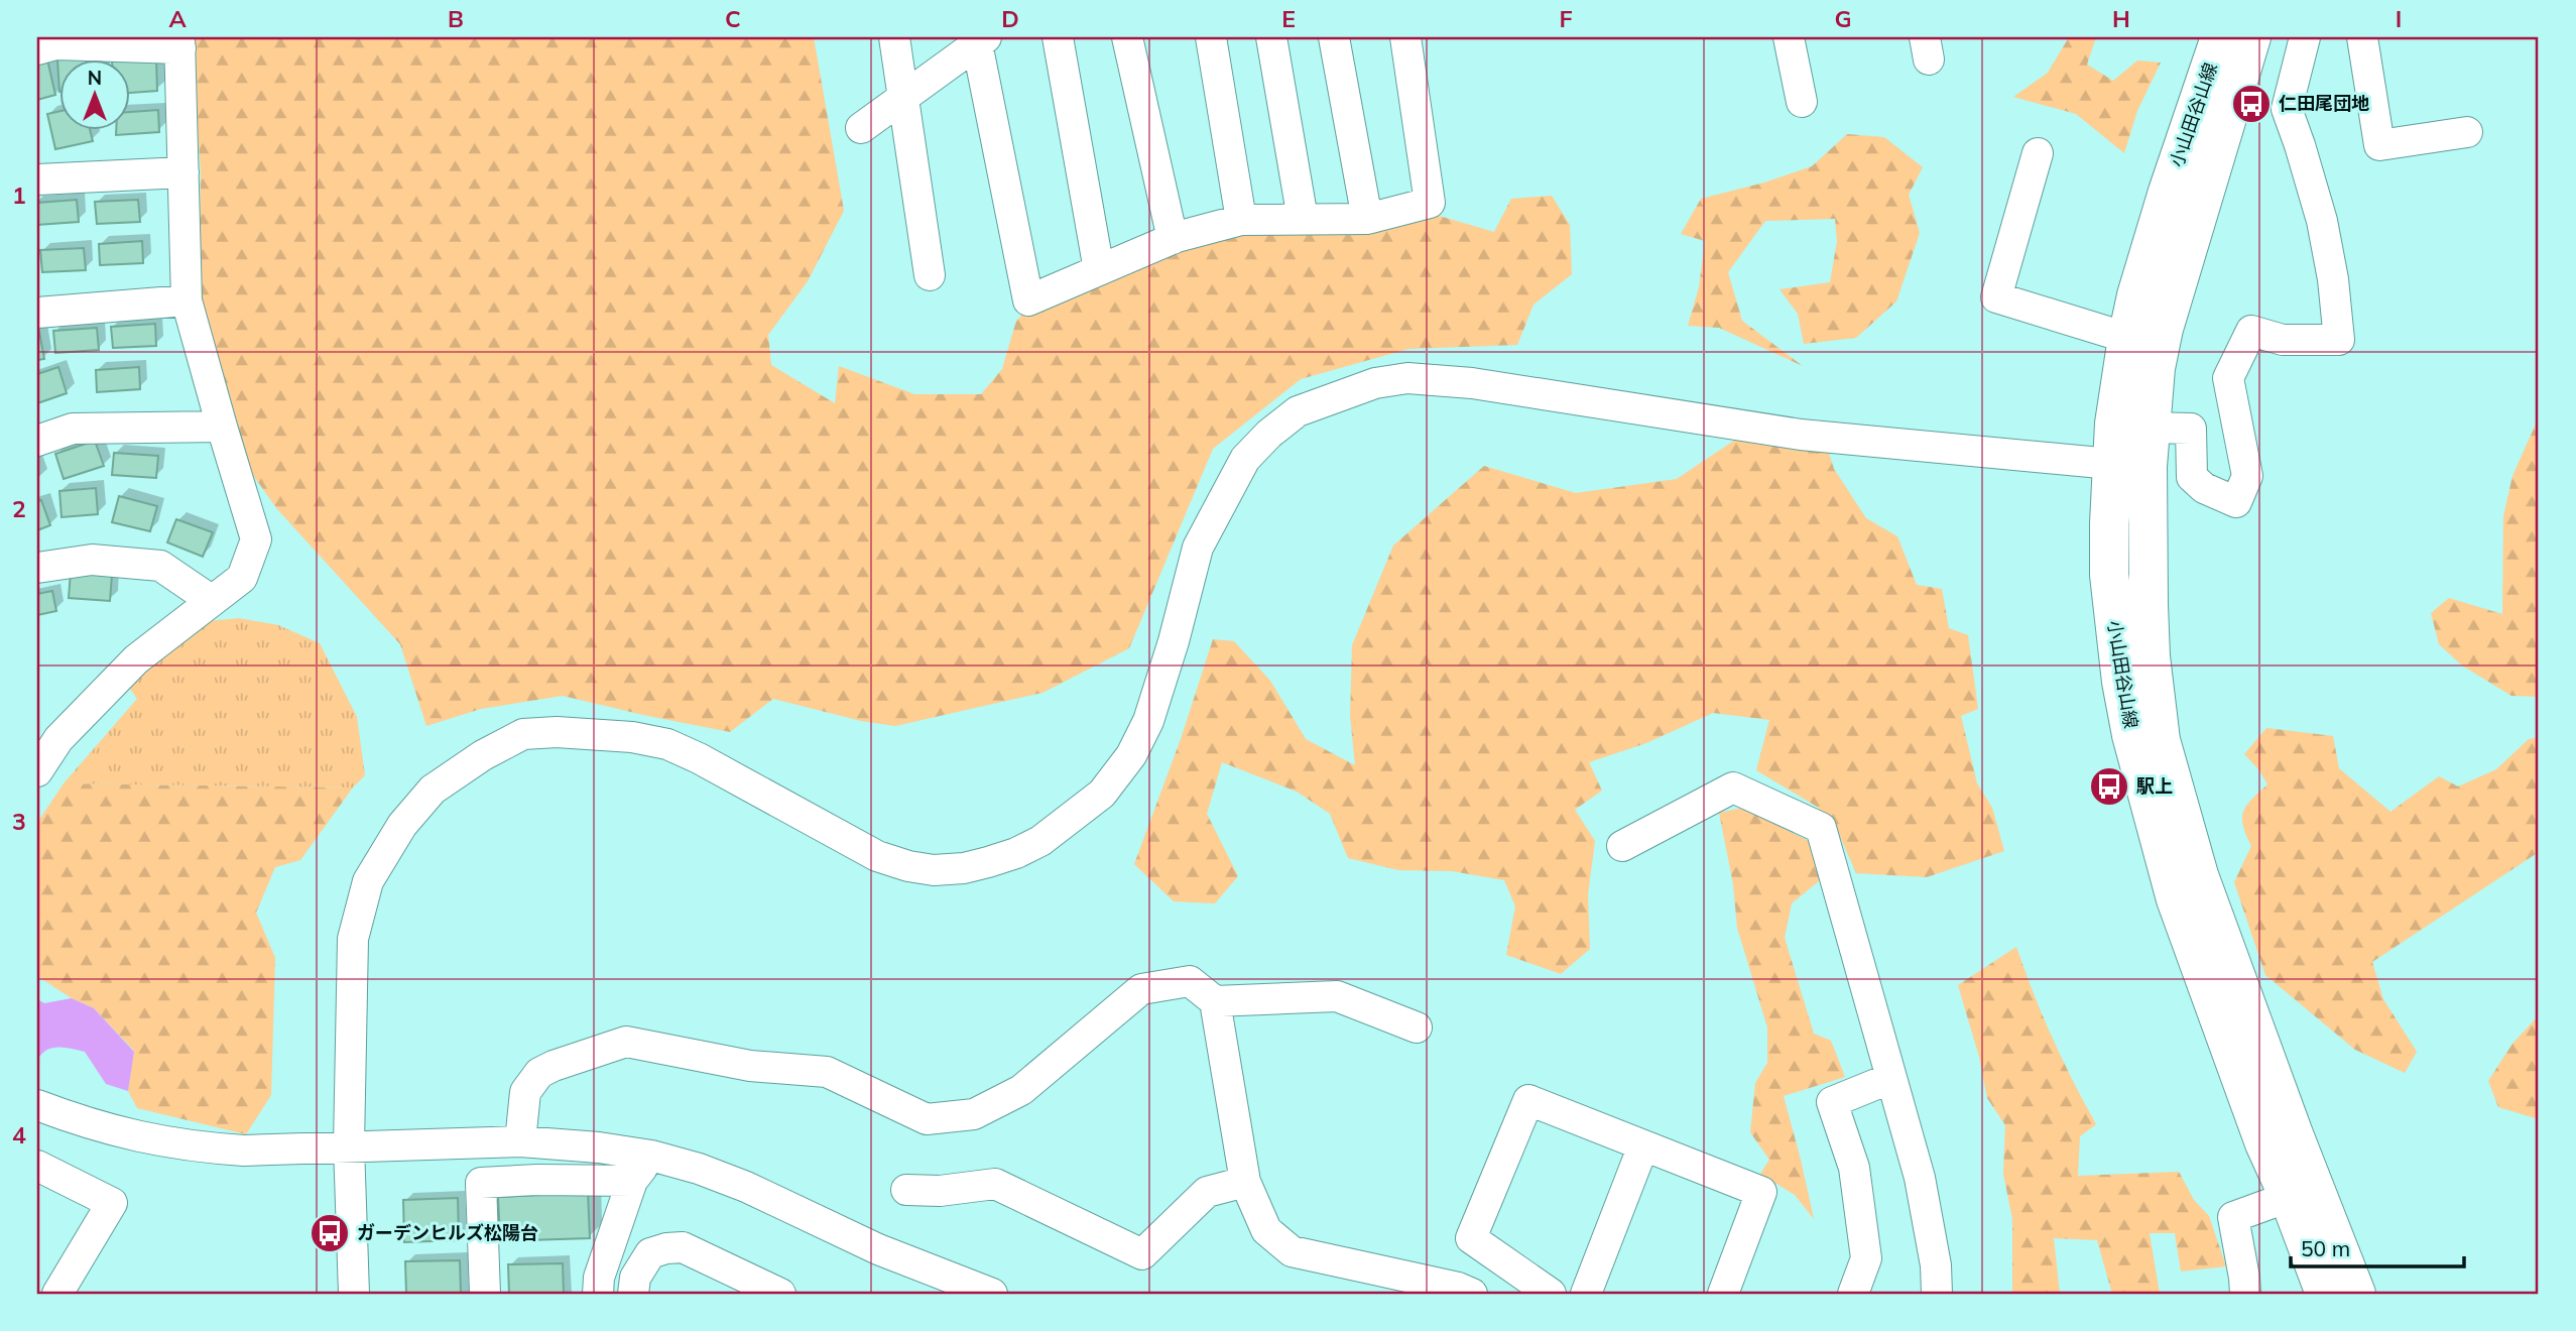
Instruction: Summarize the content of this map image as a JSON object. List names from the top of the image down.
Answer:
{
  "streets": {
    "main road": ["小山田谷山線"]
  },
  "places": {
    "bus stop": ["仁田尾団地", "駅上", "ガーデンヒルズ松陽台"]
  },
  "scale_bar": "50 m",
  "north": "top",
  "grid": {
    "columns": [
      "A",
      "B",
      "C",
      "D",
      "E",
      "F",
      "G",
      "H",
      "I"
    ],
    "rows": [
      "1",
      "2",
      "3",
      "4"
    ]
  }
}
